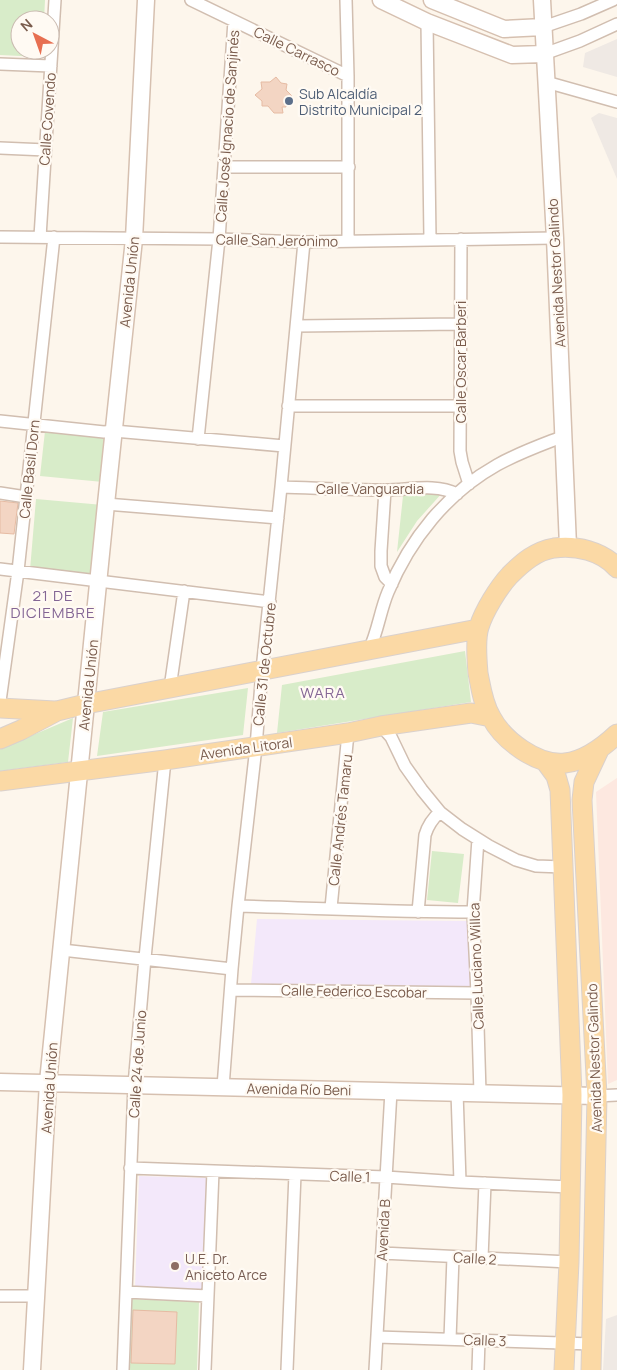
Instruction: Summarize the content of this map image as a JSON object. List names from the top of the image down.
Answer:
{
  "streets": {
    "main road": ["Avenida Nestor Galindo", "Avenida Litoral"],
    "street": [
      "Calle Carrasco",
      "Calle Covendo",
      "Calle José Ignacio de Sanjinés",
      "Calle San Jerónimo",
      "Avenida Unión",
      "Calle Oscar Barberi",
      "Calle Basil Dorn",
      "Calle Vanguardia",
      "Calle 31 de Octubre",
      "Calle Andrés Tamaru",
      "Calle Luciano Willca",
      "Calle Federico Escobar",
      "Calle 24 de Junio",
      "Avenida Río Beni",
      "Calle 1",
      "Avenida B",
      "Calle 2",
      "Calle 3"
    ]
  },
  "crossings": [
    ["Calle Carrasco", "Calle José Ignacio de Sanjinés"],
    ["Calle Covendo", "Calle San Jerónimo"],
    ["Calle José Ignacio de Sanjinés", "Calle San Jerónimo"],
    ["Calle San Jerónimo", "Avenida Nestor Galindo"],
    ["Calle San Jerónimo", "Avenida Unión"],
    ["Calle San Jerónimo", "Calle Oscar Barberi"],
    ["Calle San Jerónimo", "Calle Basil Dorn"],
    ["Calle San Jerónimo", "Calle 31 de Octubre"],
    ["Avenida Nestor Galindo", "Avenida Río Beni"],
    ["Avenida Nestor Galindo", "Calle 1"],
    ["Avenida Nestor Galindo", "Calle 2"],
    ["Avenida Nestor Galindo", "Calle 3"],
    ["Avenida Unión", "Avenida Litoral"],
    ["Avenida Unión", "Avenida Río Beni"],
    ["Calle Vanguardia", "Calle 31 de Octubre"],
    ["Calle 31 de Octubre", "Avenida Litoral"],
    ["Calle 31 de Octubre", "Calle Federico Escobar"],
    ["Calle 31 de Octubre", "Avenida Río Beni"],
    ["Avenida Litoral", "Calle Andrés Tamaru"],
    ["Avenida Litoral", "Calle 24 de Junio"],
    ["Calle Luciano Willca", "Calle Federico Escobar"],
    ["Calle Luciano Willca", "Avenida Río Beni"],
    ["Calle 24 de Junio", "Avenida Río Beni"],
    ["Calle 24 de Junio", "Calle 1"],
    ["Avenida Río Beni", "Avenida B"],
    ["Calle 1", "Avenida B"],
    ["Avenida B", "Calle 2"],
    ["Avenida B", "Calle 3"]
  ],
  "districts": ["21 DE DICIEMBRE", "WARA"],
  "places": ["Sub Alcaldía Distrito Municipal 2", "U.E. Dr. Aniceto Arce"],
  "north": "top left"
}
